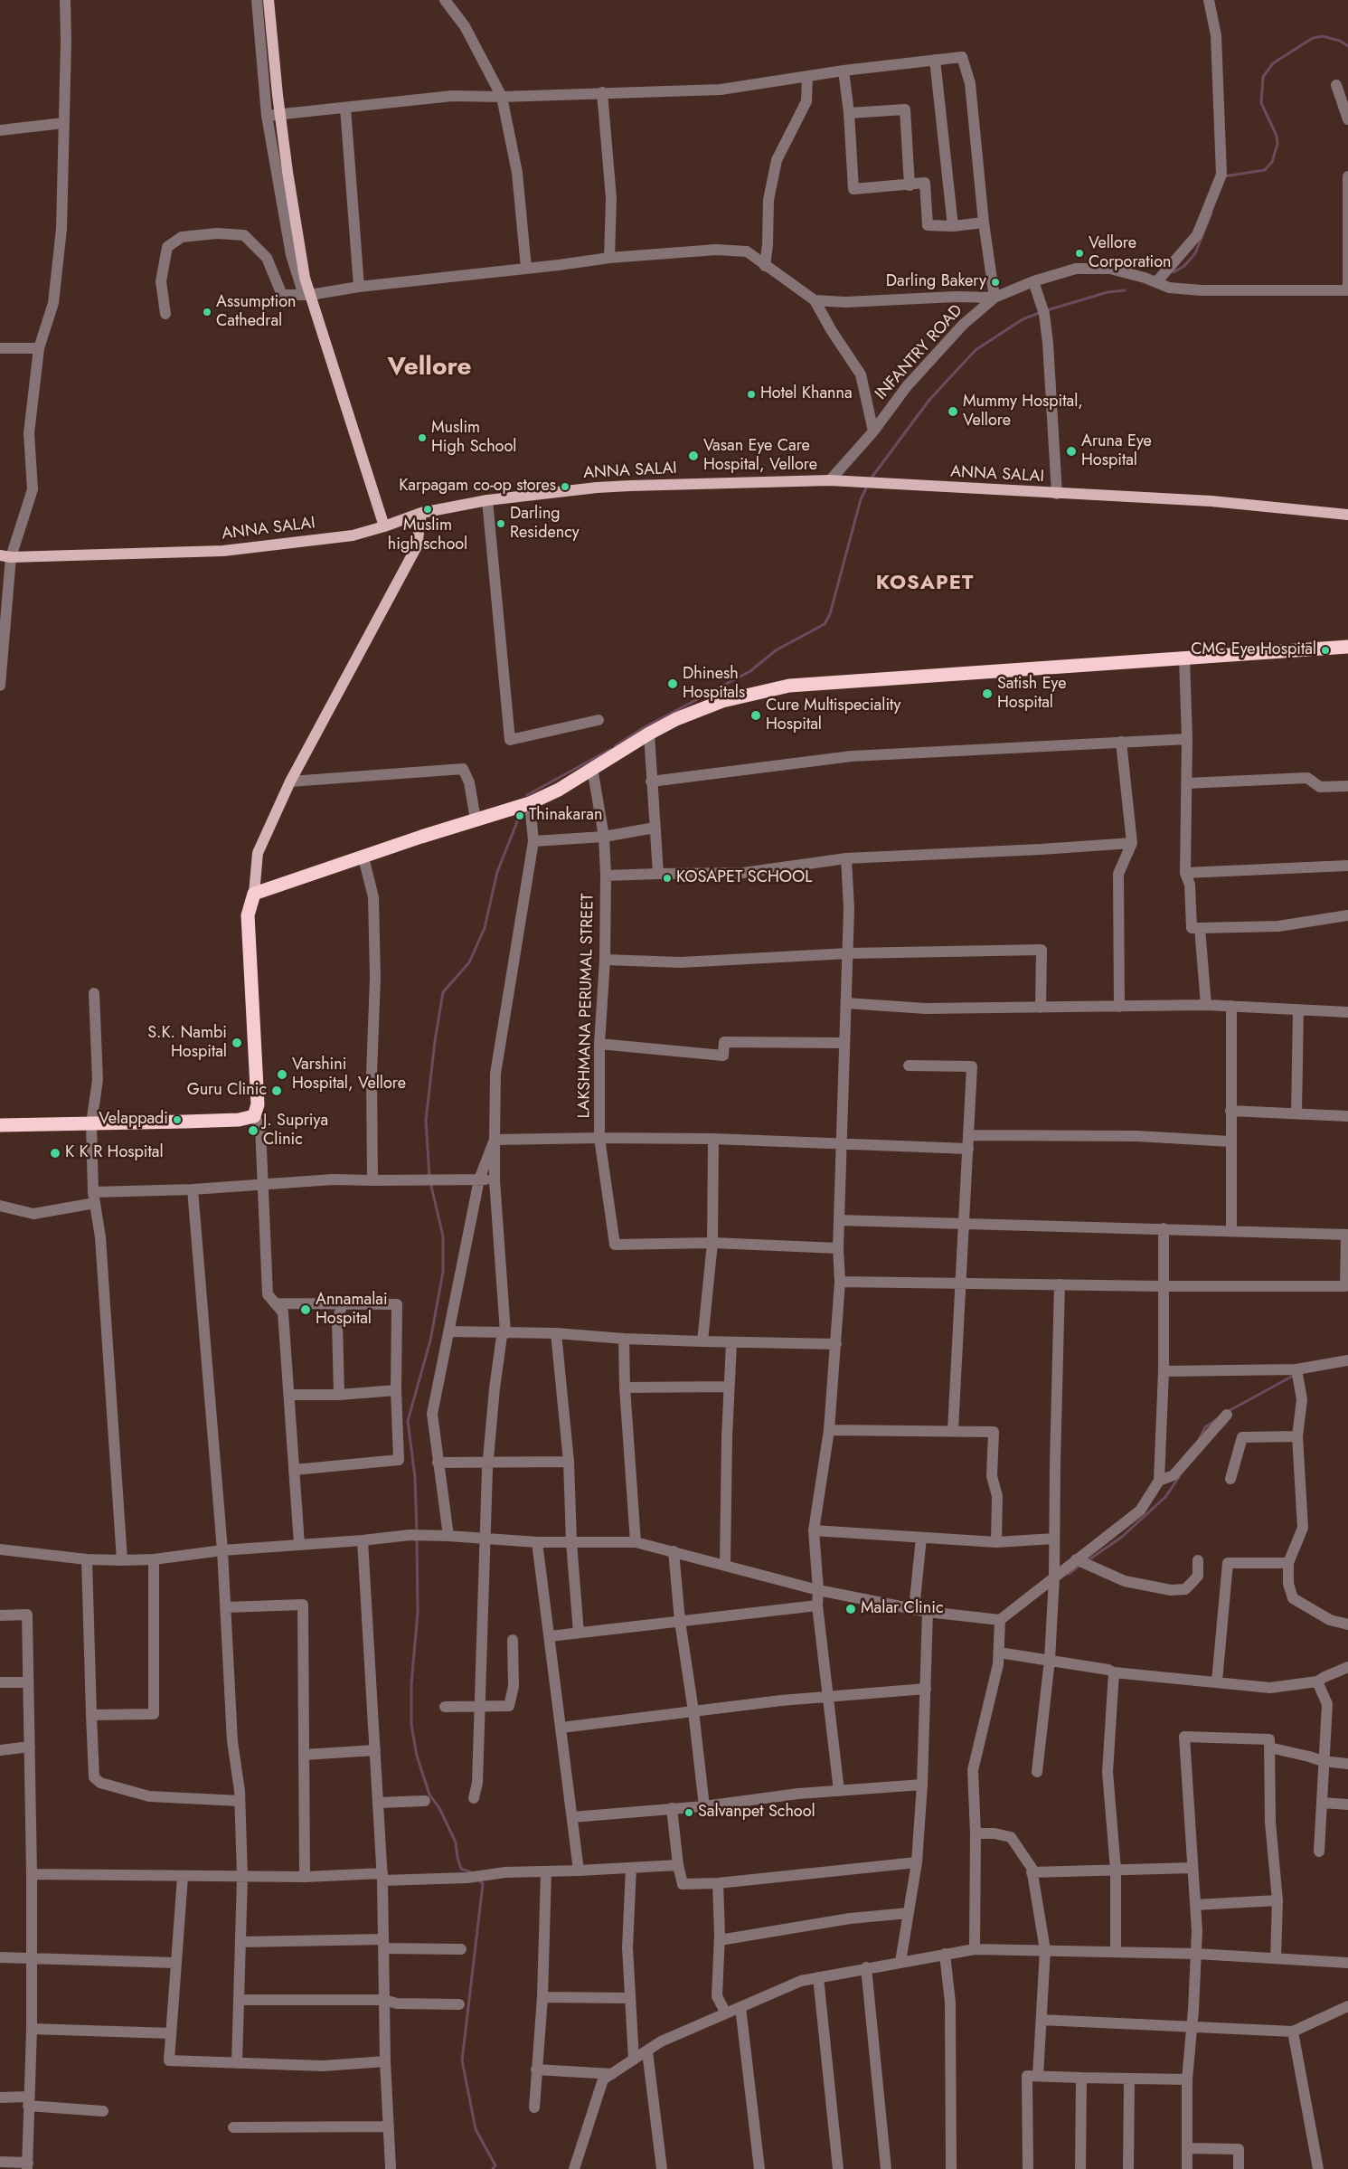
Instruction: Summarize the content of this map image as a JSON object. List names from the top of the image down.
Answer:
{
  "streets": {
    "main road": ["ANNA SALAI"],
    "street": ["INFANTRY ROAD", "LAKSHMANA PERUMAL STREET"]
  },
  "crossings": [
    ["INFANTRY ROAD", "ANNA SALAI"]
  ],
  "districts": ["Vellore", "KOSAPET"],
  "places": [
    "Vellore Corporation",
    "Darling Bakery",
    "Assumption Cathedral",
    "Hotel Khanna",
    "Mummy Hospital, Vellore",
    "Muslim High School",
    "Aruna Eye Hospital",
    "Vasan Eye Care Hospital, Vellore",
    "Karpagam co-op stores",
    "Muslim high school",
    "Darling Residency",
    "CMC Eye Hospital",
    "Dhinesh Hospitals",
    "Satish Eye Hospital",
    "Cure Multispeciality Hospital",
    "Thinakaran",
    "KOSAPET SCHOOL",
    "S.K. Nambi Hospital",
    "Varshini Hospital, Vellore",
    "Guru Clinic",
    "Velappadi",
    "J. Supriya Clinic",
    "K K R Hospital",
    "Annamalai Hospital",
    "Malar Clinic",
    "Salvanpet School"
  ]
}
